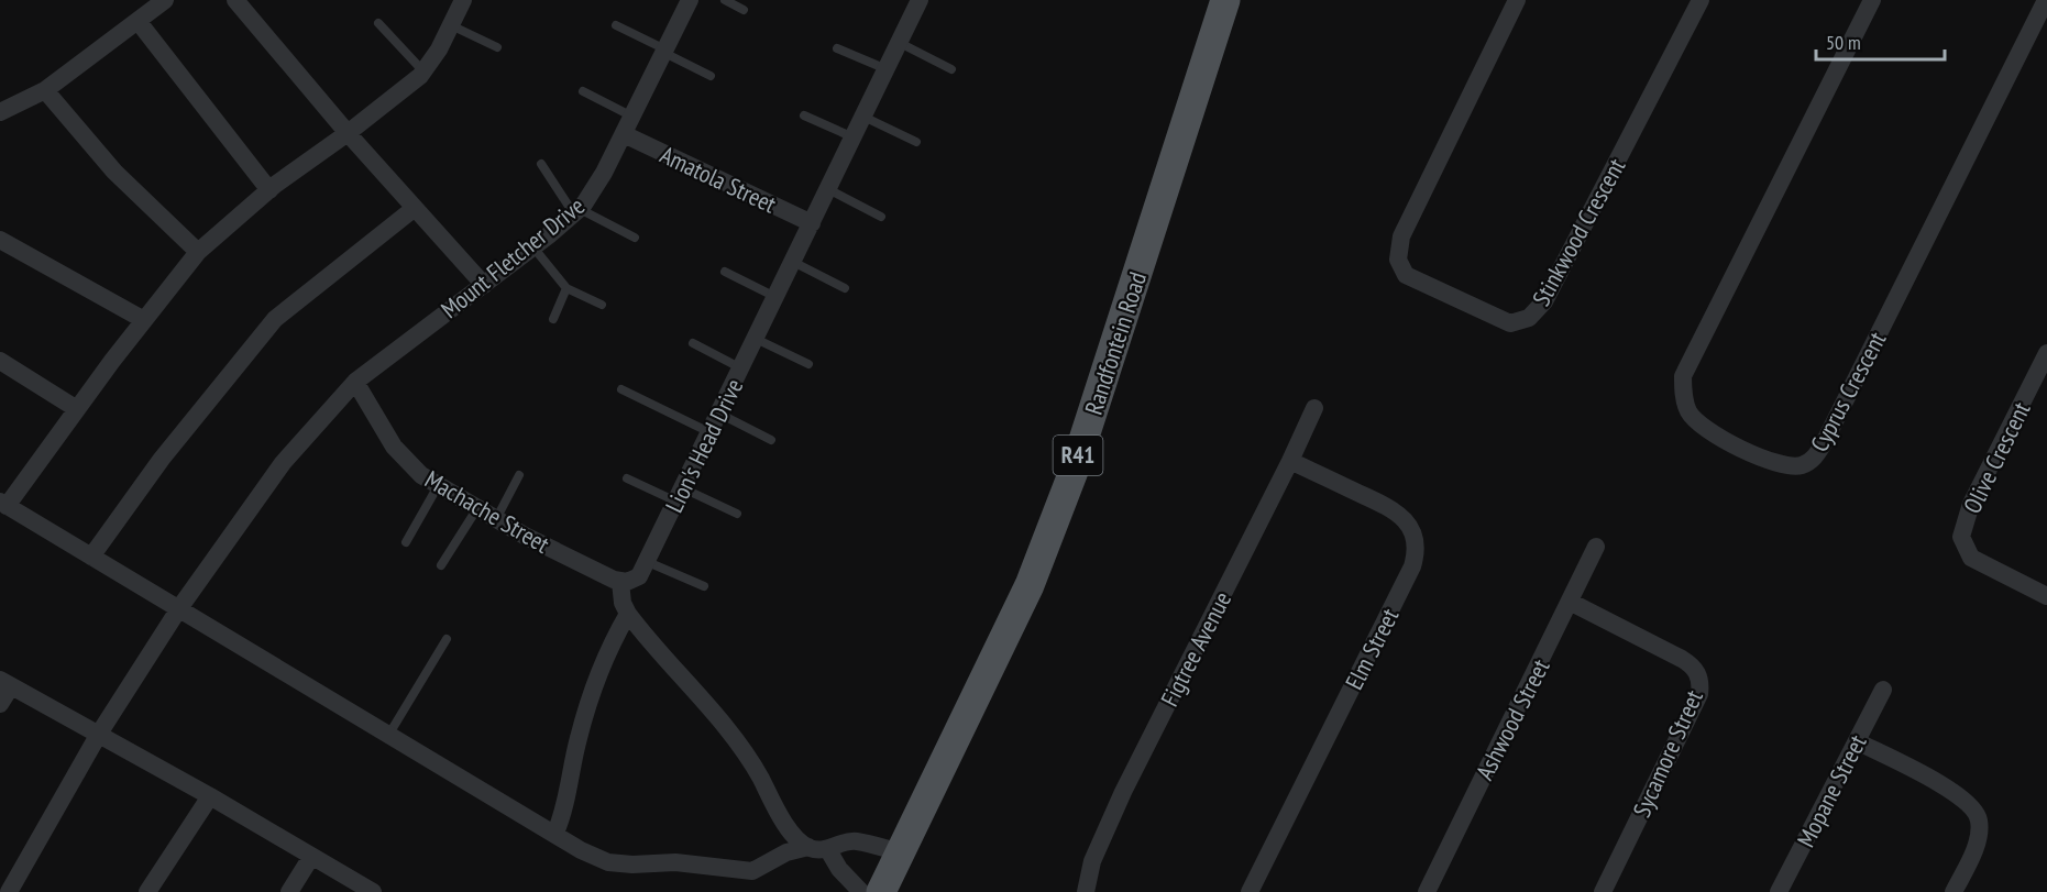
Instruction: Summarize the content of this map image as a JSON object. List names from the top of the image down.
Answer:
{
  "streets": {
    "main road": ["Randfontein Road", "R41"],
    "street": [
      "Amatola Street",
      "Stinkwood Crescent",
      "Mount Fletcher Drive",
      "Cyprus Crescent",
      "Lion's Head Drive",
      "Olive Crescent",
      "Machache Street",
      "Figtree Avenue",
      "Elm Street",
      "Ashwood Street",
      "Sycamore Street",
      "Mopane Street"
    ]
  },
  "crossings": [
    ["Amatola Street", "Mount Fletcher Drive"],
    ["Amatola Street", "Lion's Head Drive"],
    ["Mount Fletcher Drive", "Machache Street"],
    ["Lion's Head Drive", "Machache Street"],
    ["Figtree Avenue", "Elm Street"],
    ["Ashwood Street", "Sycamore Street"]
  ],
  "scale_bar": "50 m"
}
